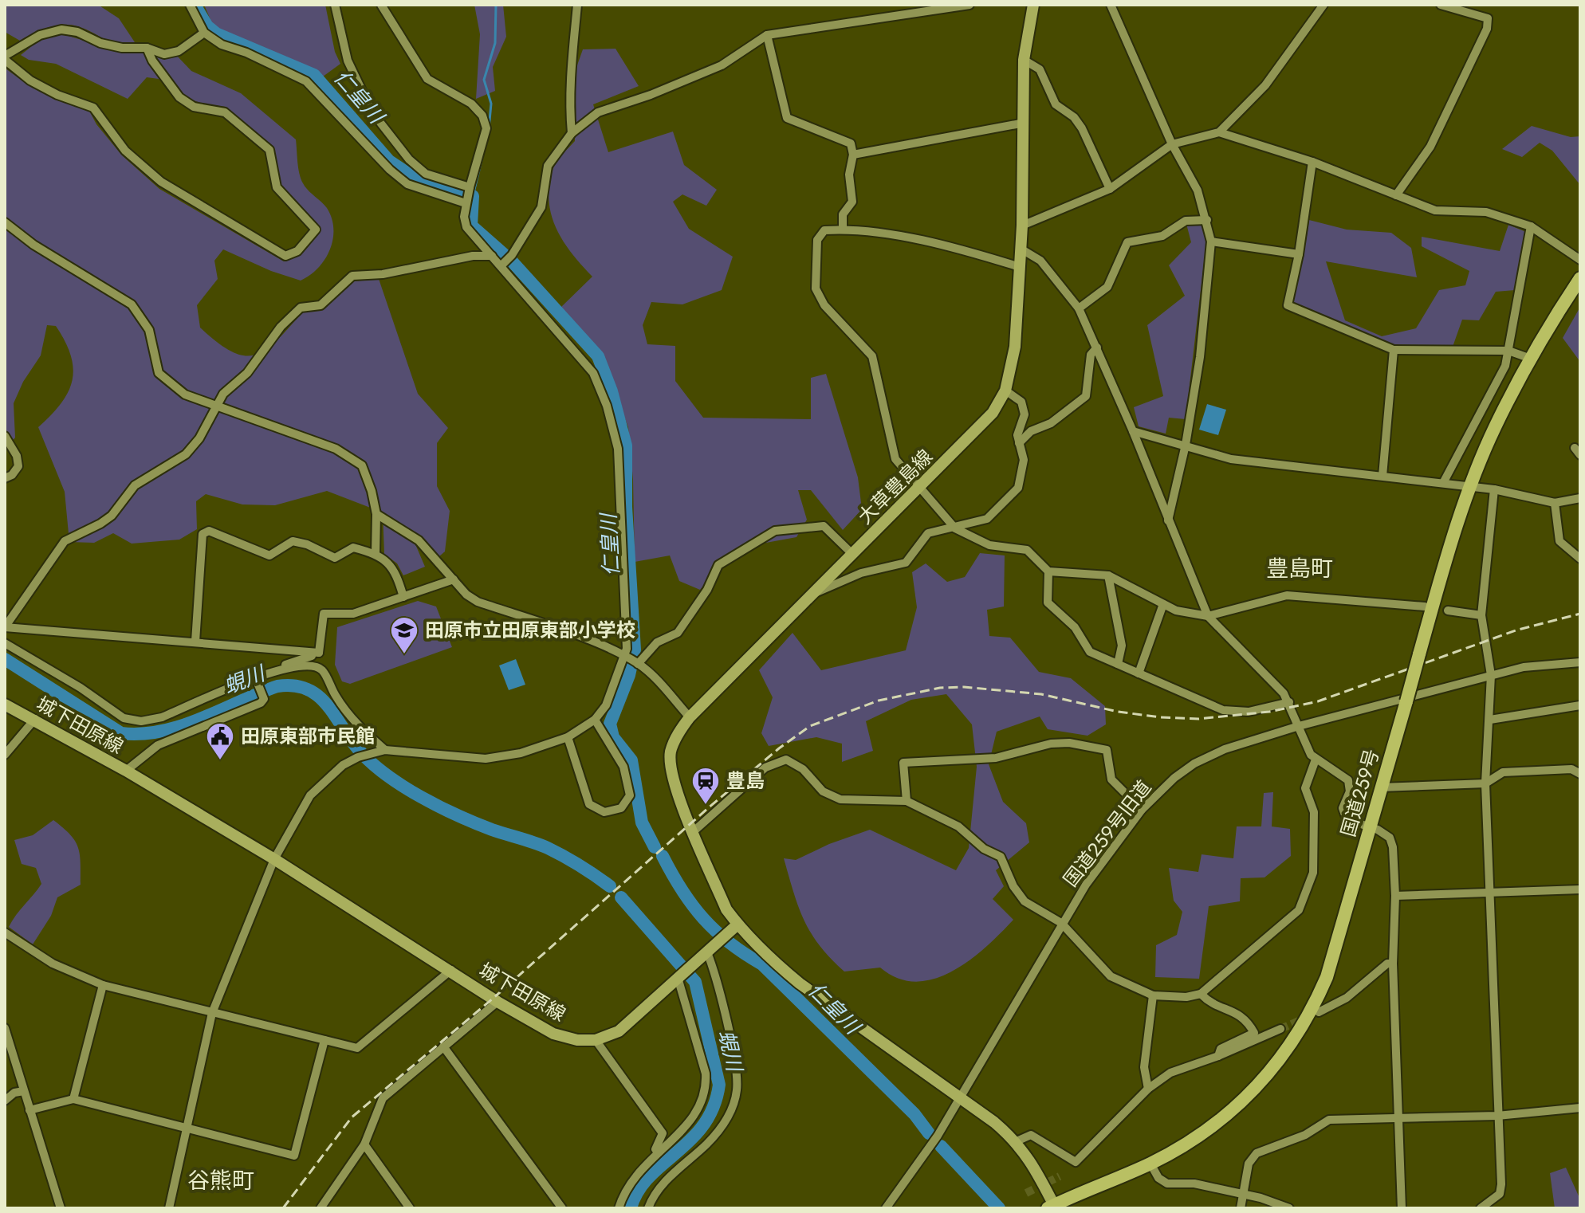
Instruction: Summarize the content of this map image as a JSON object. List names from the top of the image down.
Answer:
{
  "streets": {
    "highway": ["国道259号"],
    "main road": ["大草豊島線", "城下田原線"],
    "street": ["国道259号旧道"]
  },
  "districts": ["豊島町", "谷熊町"],
  "water": ["仁皇川", "蜆川"],
  "places": {
    "school or university": ["田原市立田原東部小学校"],
    "public building": ["田原東部市民館"],
    "station": ["豊島"]
  }
}
